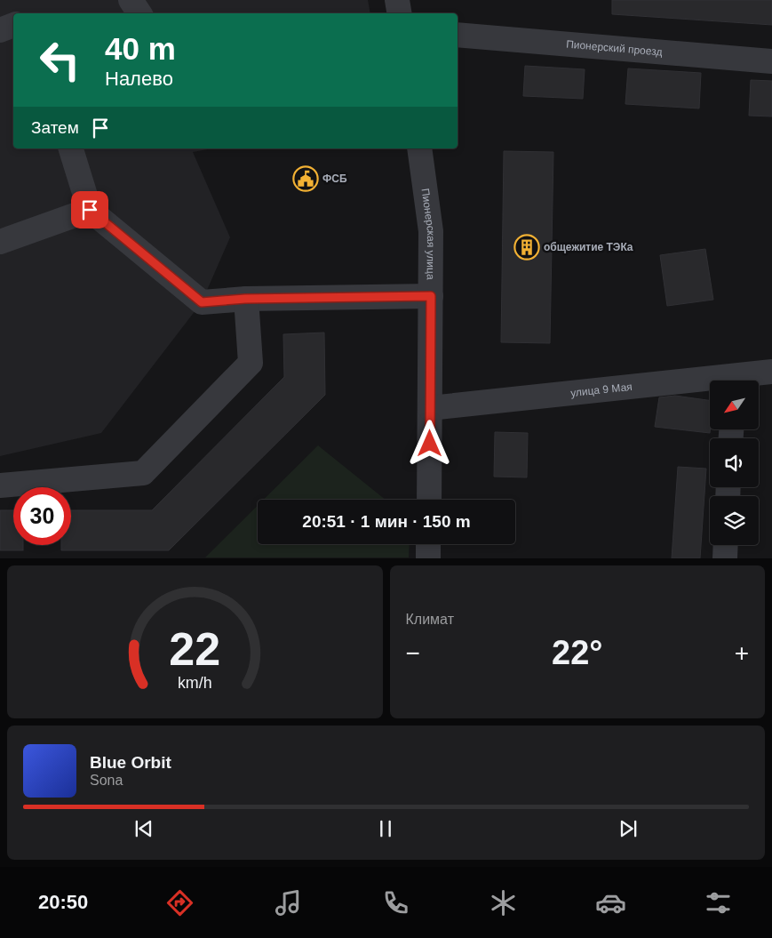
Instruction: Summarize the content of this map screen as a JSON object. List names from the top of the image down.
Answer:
{
  "streets": {
    "street": ["Пионерский проезд", "Пионерская улица", "улица 9 Мая"]
  },
  "crossings": [
    ["Пионерская улица", "улица 9 Мая"]
  ],
  "places": {
    "public building": ["ФСБ"],
    "building": ["общежитие ТЭКа"]
  },
  "north": "bottom left",
  "page": {
    "turn": ["40 m", "Налево"],
    "then": "Затем",
    "limit": "30",
    "trip": "20:51 · 1 мин · 150 m",
    "tile": "Климат",
    "heat": ["−", "22°", "+"],
    "song": ["Blue Orbit", "Sona"],
    "tabs": "20:50",
    "gauge": ["22", "km/h"]
  }
}
